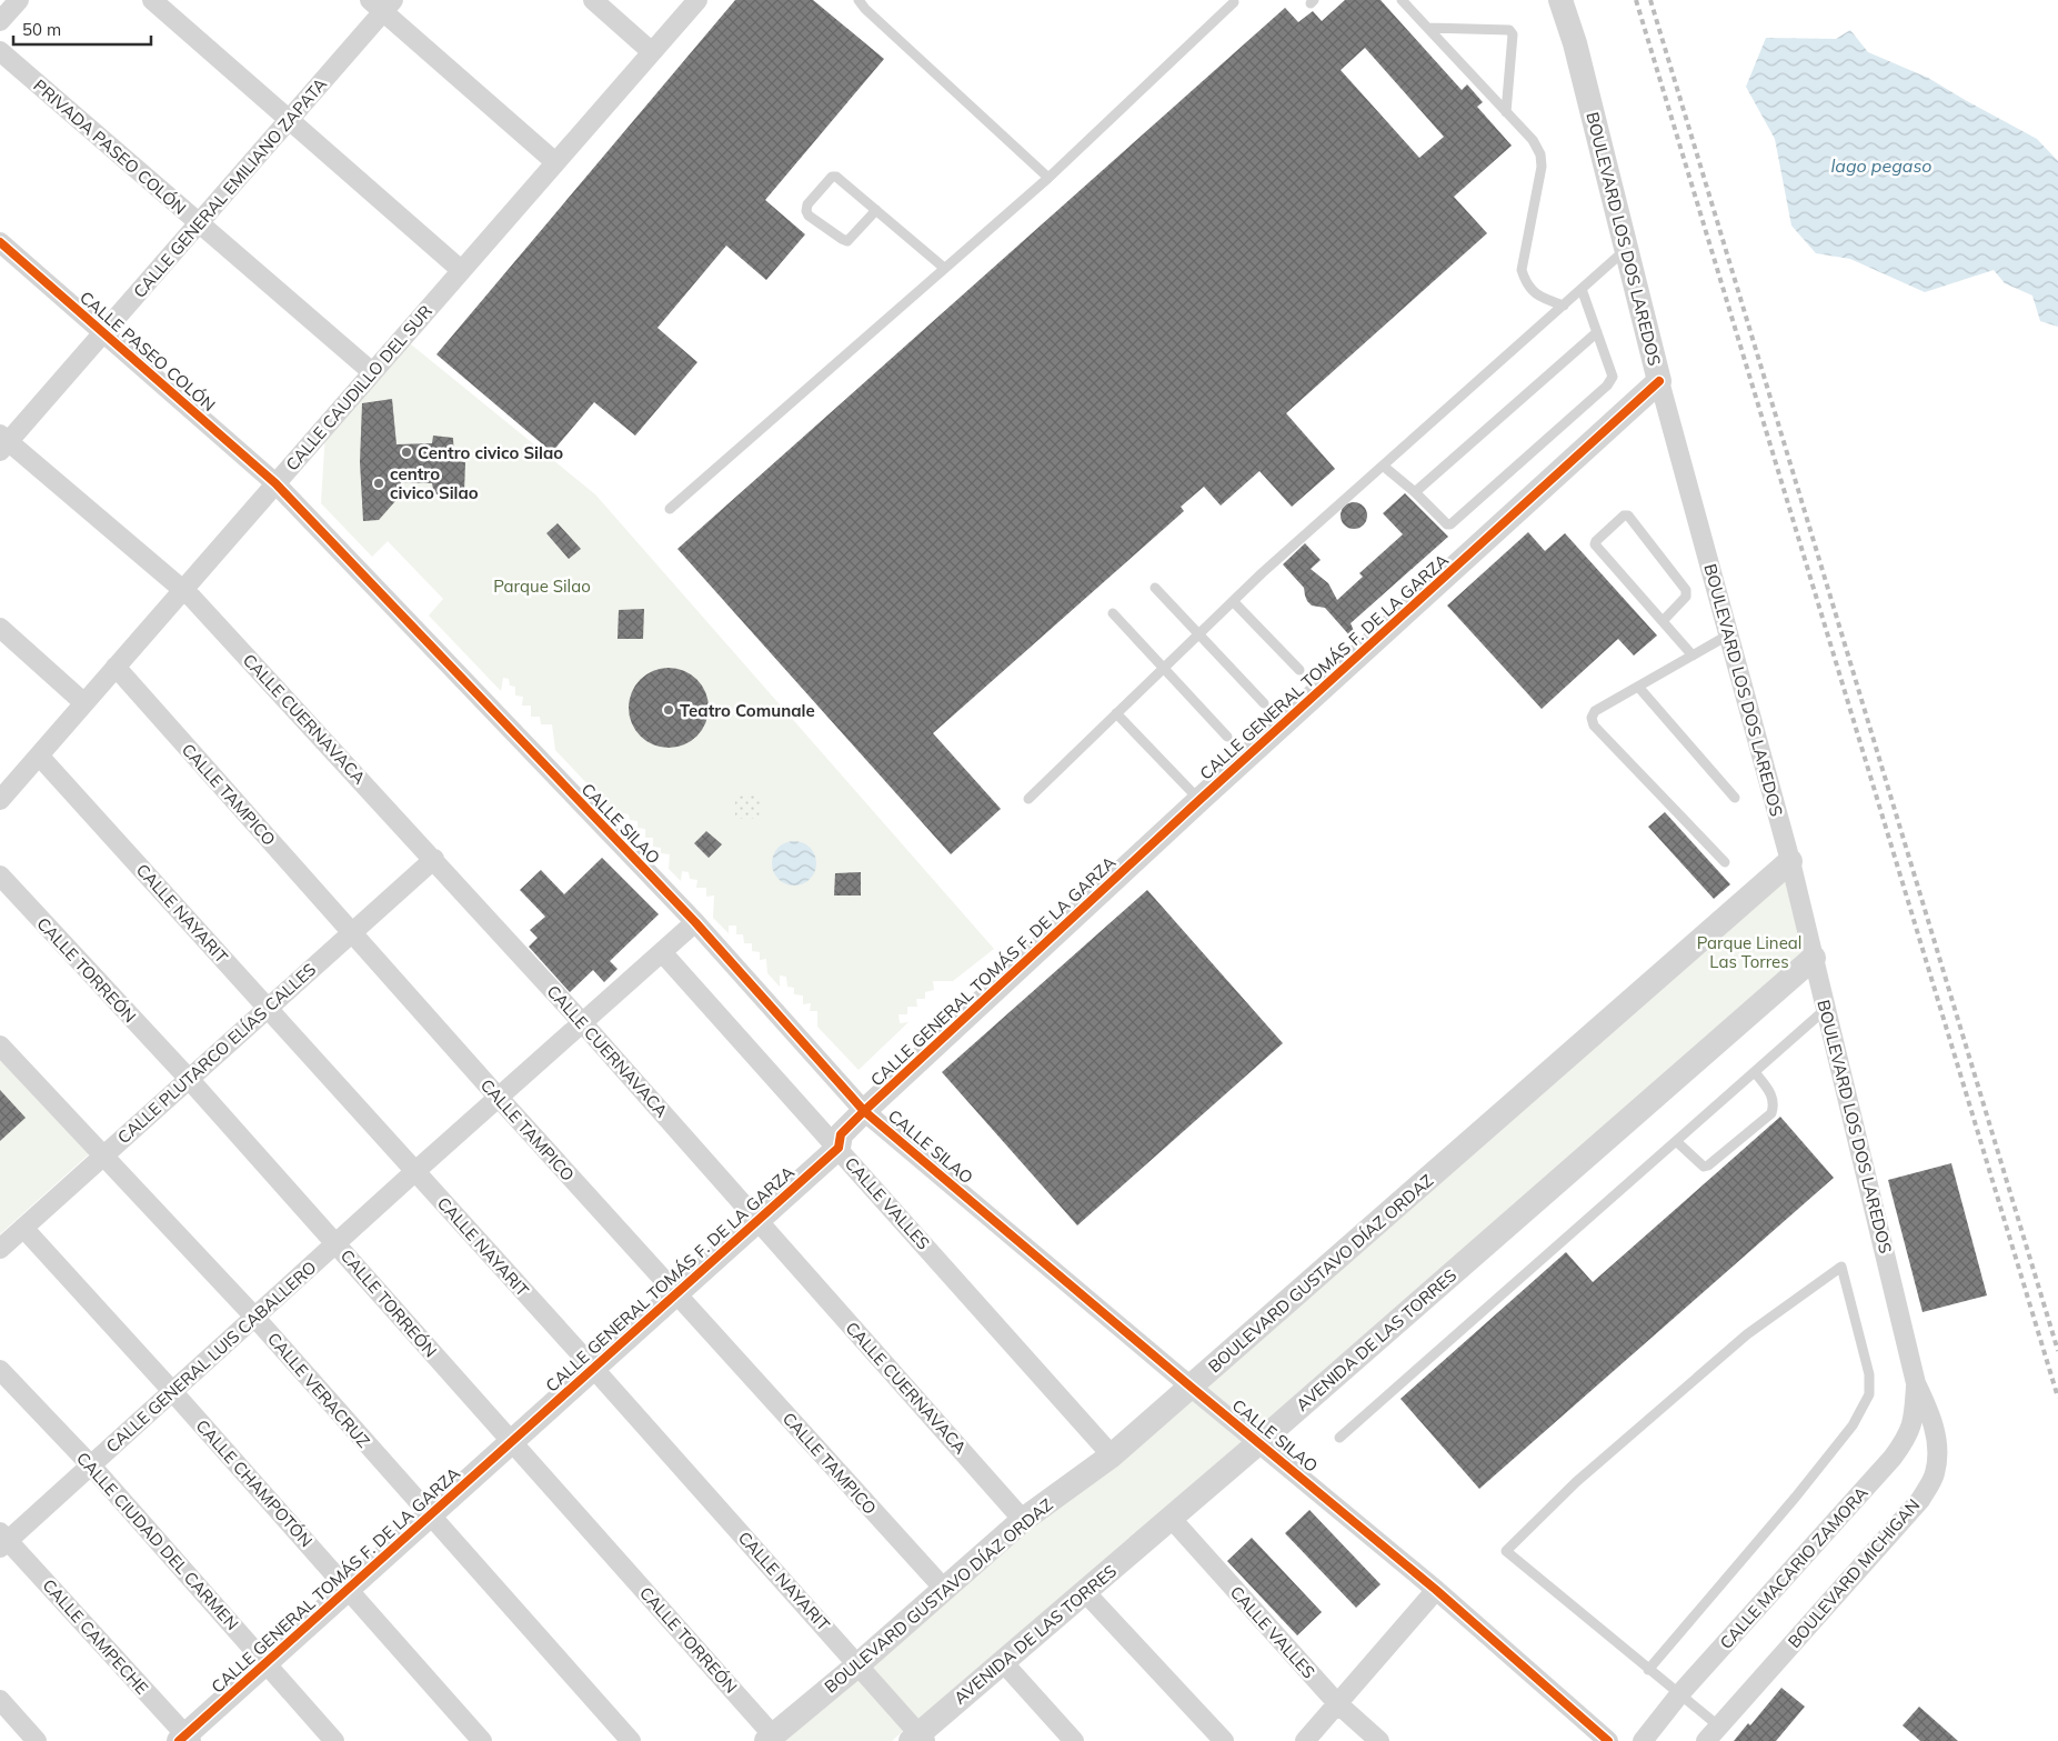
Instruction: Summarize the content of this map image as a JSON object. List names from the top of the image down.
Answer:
{
  "streets": {
    "street": [
      "PRIVADA PASEO COLÓN",
      "CALLE GENERAL EMILIANO ZAPATA",
      "BOULEVARD LOS DOS LAREDOS",
      "CALLE PASEO COLÓN",
      "CALLE CAUDILLO DEL SUR",
      "CALLE GENERAL TOMÁS F. DE LA GARZA",
      "CALLE CUERNAVACA",
      "CALLE TAMPICO",
      "CALLE SILAO",
      "CALLE NAYARIT",
      "CALLE TORREÓN",
      "CALLE PLUTARCO ELÍAS CALLES",
      "CALLE VALLES",
      "BOULEVARD GUSTAVO DÍAZ ORDAZ",
      "AVENIDA DE LAS TORRES",
      "CALLE GENERAL LUIS CABALLERO",
      "CALLE VERACRUZ",
      "CALLE CHAMPOTÓN",
      "CALLE CIUDAD DEL CARMEN",
      "CALLE MACARIO ZAMORA",
      "BOULEVARD MICHIGAN",
      "CALLE CAMPECHE"
    ]
  },
  "crossings": [
    ["PRIVADA PASEO COLÓN", "CALLE GENERAL EMILIANO ZAPATA"],
    ["PRIVADA PASEO COLÓN", "CALLE CAUDILLO DEL SUR"],
    ["CALLE GENERAL EMILIANO ZAPATA", "CALLE PASEO COLÓN"],
    ["BOULEVARD LOS DOS LAREDOS", "CALLE GENERAL TOMÁS F. DE LA GARZA"],
    ["BOULEVARD LOS DOS LAREDOS", "BOULEVARD GUSTAVO DÍAZ ORDAZ"],
    ["BOULEVARD LOS DOS LAREDOS", "AVENIDA DE LAS TORRES"],
    ["BOULEVARD LOS DOS LAREDOS", "CALLE MACARIO ZAMORA"],
    ["BOULEVARD LOS DOS LAREDOS", "BOULEVARD MICHIGAN"],
    ["CALLE PASEO COLÓN", "CALLE CAUDILLO DEL SUR"],
    ["CALLE PASEO COLÓN", "CALLE SILAO"],
    ["CALLE CAUDILLO DEL SUR", "CALLE CUERNAVACA"],
    ["CALLE CAUDILLO DEL SUR", "CALLE TAMPICO"],
    ["CALLE CAUDILLO DEL SUR", "CALLE SILAO"],
    ["CALLE CAUDILLO DEL SUR", "CALLE NAYARIT"],
    ["CALLE GENERAL TOMÁS F. DE LA GARZA", "CALLE CUERNAVACA"],
    ["CALLE GENERAL TOMÁS F. DE LA GARZA", "CALLE TAMPICO"],
    ["CALLE GENERAL TOMÁS F. DE LA GARZA", "CALLE SILAO"],
    ["CALLE GENERAL TOMÁS F. DE LA GARZA", "CALLE NAYARIT"],
    ["CALLE GENERAL TOMÁS F. DE LA GARZA", "CALLE TORREÓN"],
    ["CALLE GENERAL TOMÁS F. DE LA GARZA", "CALLE VALLES"],
    ["CALLE GENERAL TOMÁS F. DE LA GARZA", "CALLE VERACRUZ"],
    ["CALLE GENERAL TOMÁS F. DE LA GARZA", "CALLE CHAMPOTÓN"],
    ["CALLE GENERAL TOMÁS F. DE LA GARZA", "CALLE CIUDAD DEL CARMEN"],
    ["CALLE GENERAL TOMÁS F. DE LA GARZA", "CALLE CAMPECHE"],
    ["CALLE CUERNAVACA", "CALLE PLUTARCO ELÍAS CALLES"],
    ["CALLE CUERNAVACA", "BOULEVARD GUSTAVO DÍAZ ORDAZ"],
    ["CALLE CUERNAVACA", "CALLE GENERAL LUIS CABALLERO"],
    ["CALLE TAMPICO", "CALLE PLUTARCO ELÍAS CALLES"],
    ["CALLE TAMPICO", "BOULEVARD GUSTAVO DÍAZ ORDAZ"],
    ["CALLE TAMPICO", "CALLE GENERAL LUIS CABALLERO"],
    ["CALLE SILAO", "BOULEVARD GUSTAVO DÍAZ ORDAZ"],
    ["CALLE SILAO", "AVENIDA DE LAS TORRES"],
    ["CALLE SILAO", "CALLE GENERAL LUIS CABALLERO"],
    ["CALLE NAYARIT", "CALLE PLUTARCO ELÍAS CALLES"],
    ["CALLE NAYARIT", "BOULEVARD GUSTAVO DÍAZ ORDAZ"],
    ["CALLE NAYARIT", "AVENIDA DE LAS TORRES"],
    ["CALLE NAYARIT", "CALLE GENERAL LUIS CABALLERO"],
    ["CALLE TORREÓN", "CALLE PLUTARCO ELÍAS CALLES"],
    ["CALLE TORREÓN", "BOULEVARD GUSTAVO DÍAZ ORDAZ"],
    ["CALLE TORREÓN", "CALLE GENERAL LUIS CABALLERO"],
    ["CALLE PLUTARCO ELÍAS CALLES", "CALLE VERACRUZ"],
    ["CALLE PLUTARCO ELÍAS CALLES", "CALLE CHAMPOTÓN"],
    ["CALLE VALLES", "BOULEVARD GUSTAVO DÍAZ ORDAZ"],
    ["CALLE VALLES", "AVENIDA DE LAS TORRES"],
    ["CALLE VALLES", "CALLE GENERAL LUIS CABALLERO"],
    ["CALLE GENERAL LUIS CABALLERO", "CALLE VERACRUZ"],
    ["CALLE GENERAL LUIS CABALLERO", "CALLE CHAMPOTÓN"],
    ["CALLE GENERAL LUIS CABALLERO", "CALLE CIUDAD DEL CARMEN"],
    ["CALLE GENERAL LUIS CABALLERO", "CALLE CAMPECHE"],
    ["CALLE MACARIO ZAMORA", "BOULEVARD MICHIGAN"]
  ],
  "water": ["lago pegaso"],
  "parks": ["Parque Silao", "Parque Lineal Las Torres"],
  "places": ["Centro civico Silao", "centro civico Silao", "Teatro Comunale"],
  "scale_bar": "50 m"
}
